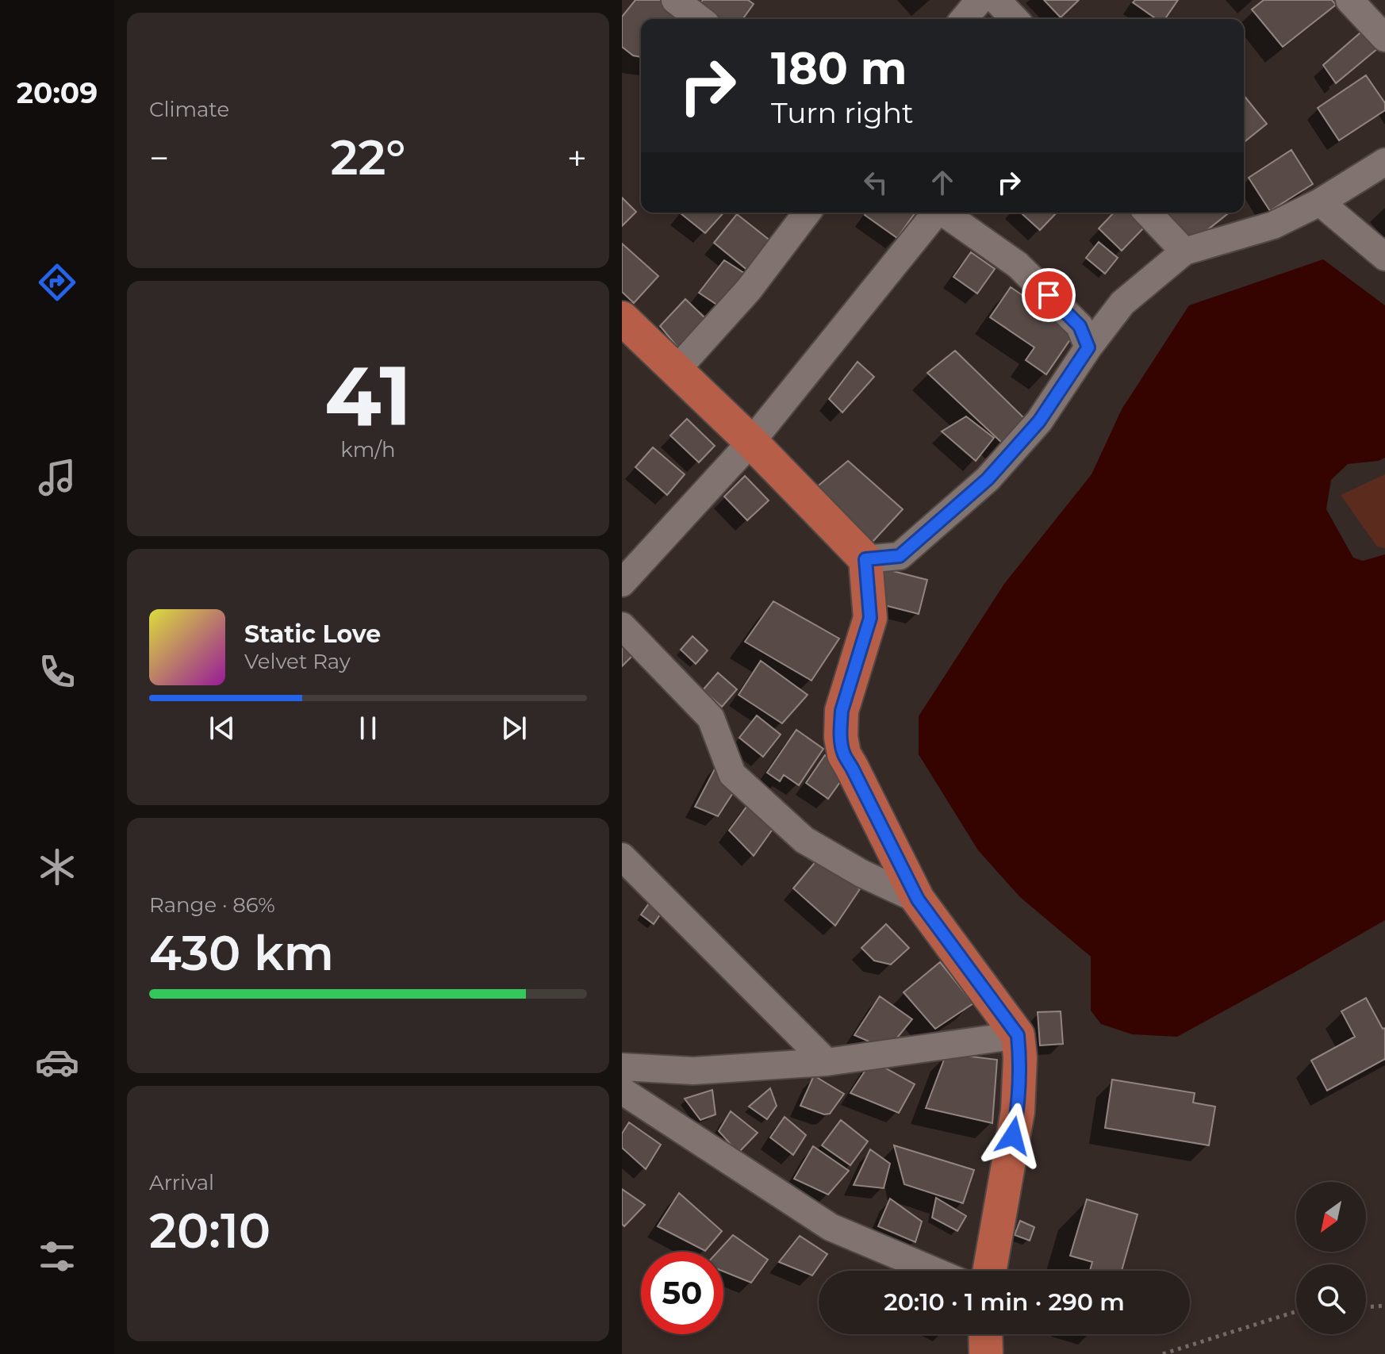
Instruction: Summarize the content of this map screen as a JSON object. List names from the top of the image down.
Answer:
{
  "north": "bottom left",
  "page": {
    "tabs": "20:09",
    "tile": [
      "Climate",
      ["41", "km/h"],
      ["Range · 86%", "430 km"],
      ["Arrival", "20:10"]
    ],
    "turn": ["180 m", "Turn right"],
    "heat": ["−", "22°", "+"],
    "song": ["Static Love", "Velvet Ray"],
    "limit": "50",
    "trip": "20:10 · 1 min · 290 m"
  }
}
